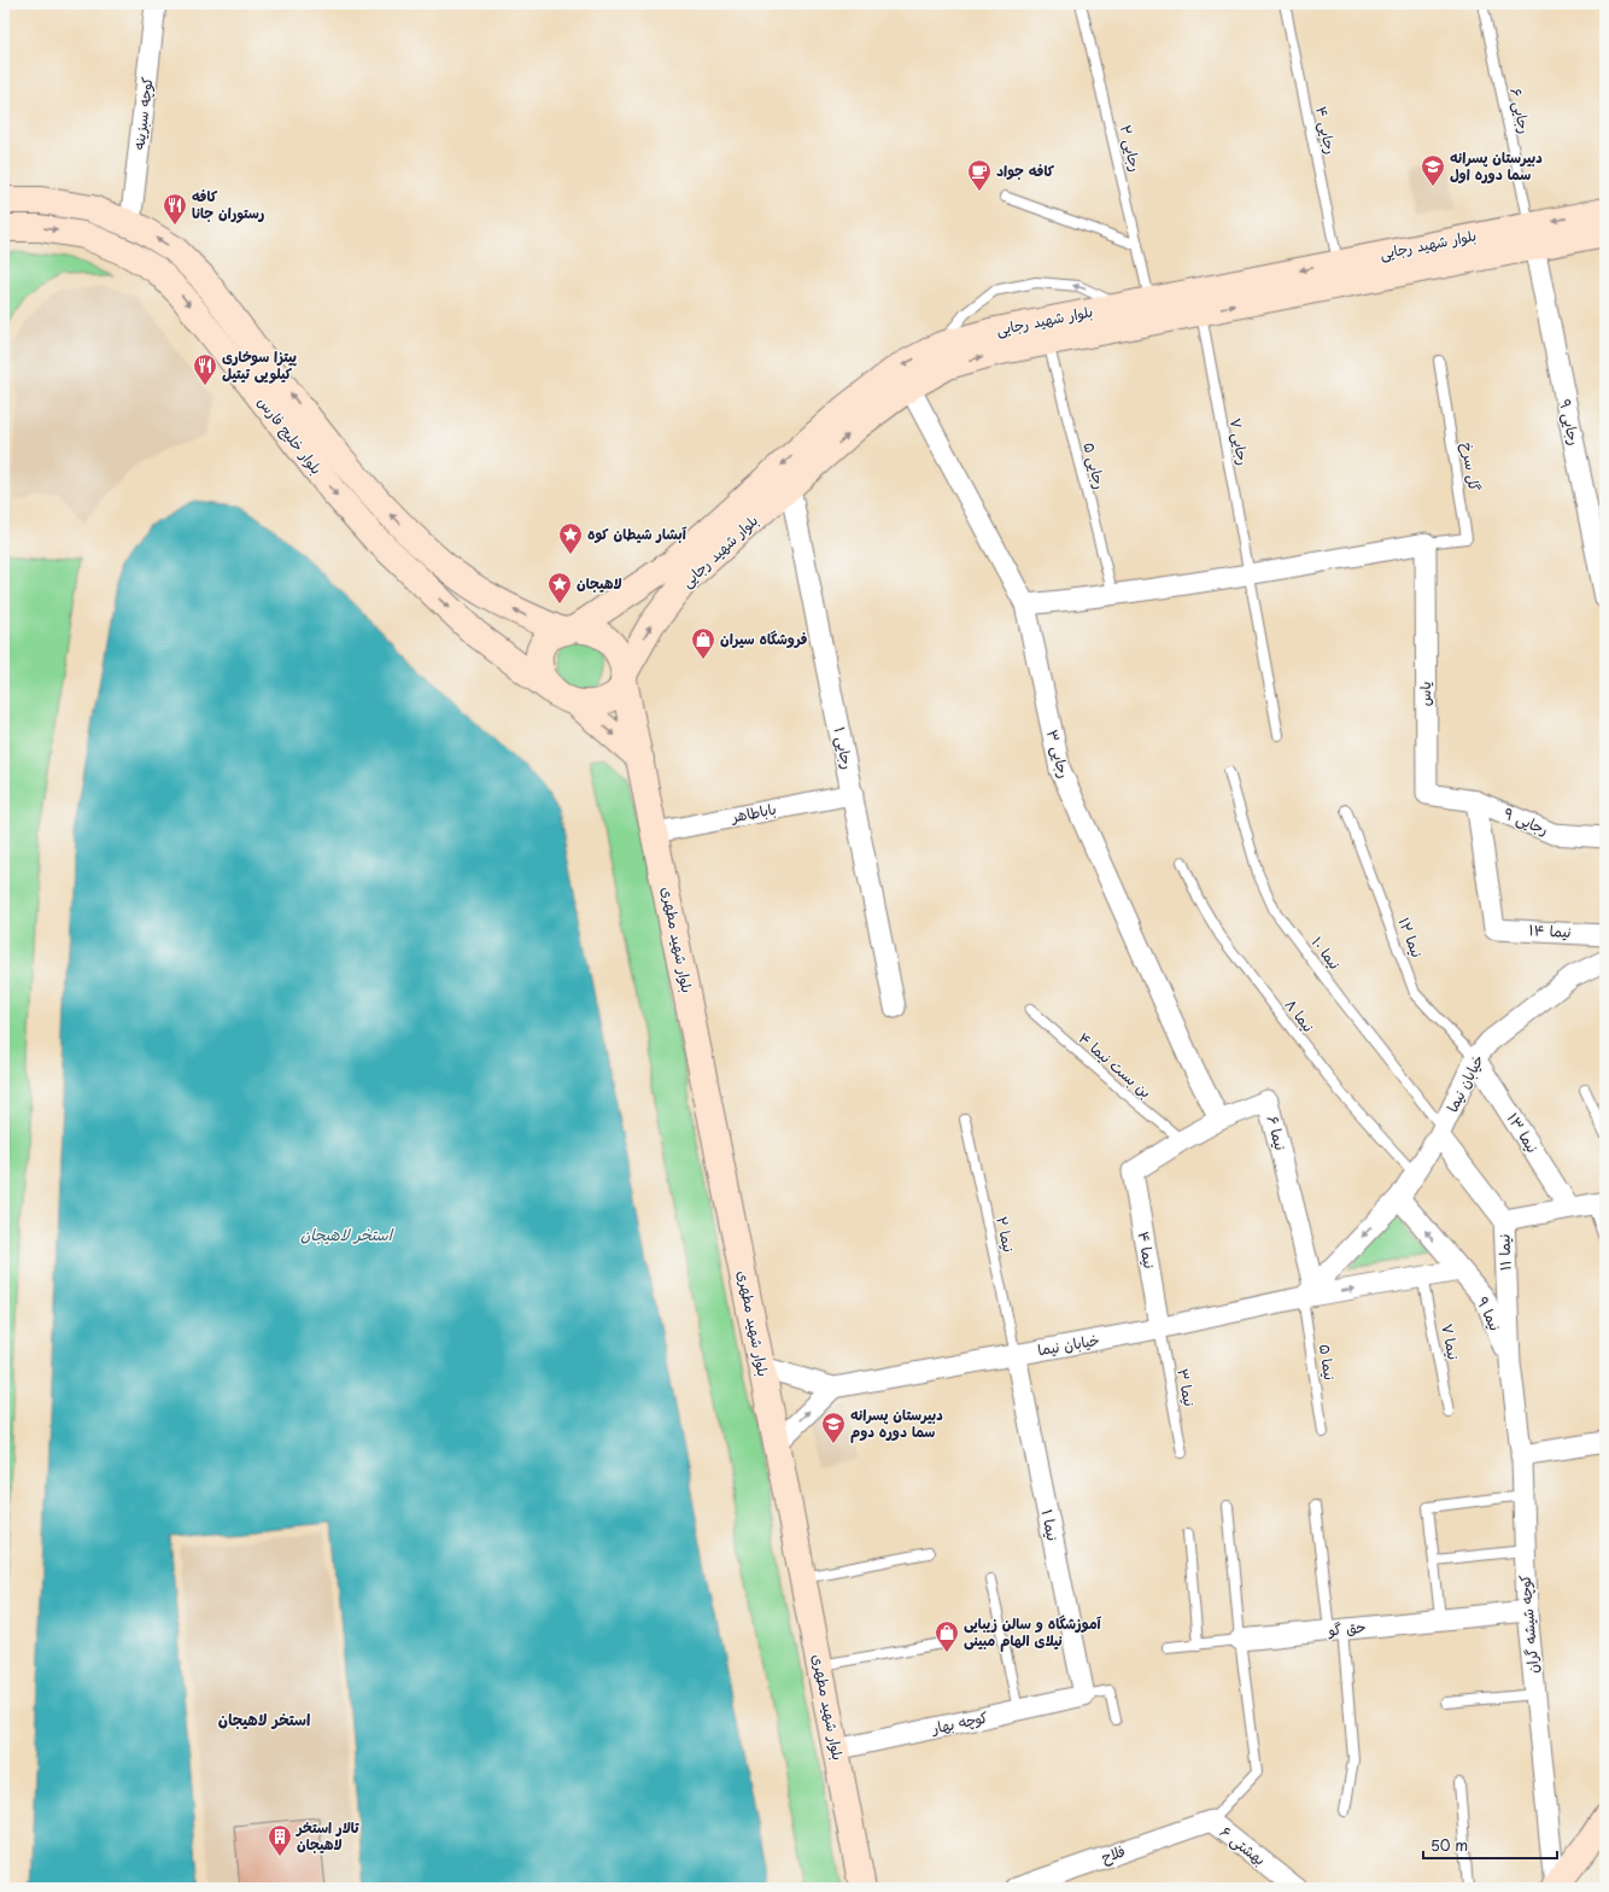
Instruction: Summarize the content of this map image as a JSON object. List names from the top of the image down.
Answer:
{
  "streets": {
    "main road": ["بلوار شهید رجایی", "بلوار خلیج فارس", "بلوار شهید مطهری"],
    "street": [
      "کوچه سبزینه",
      "رجایی ۹",
      "یاس",
      "رجایی ۱",
      "رجایی ۳",
      "باباطاهر",
      "نیما ۱۴",
      "خیابان نیما",
      "نیما ۶",
      "نیما ۱۳",
      "نیما ۴",
      "نیما ۱۱",
      "نیما ۹",
      "نیما ۱",
      "کوچه شیشه گران",
      "حق گو",
      "کوچه بهار",
      "بهشتی ۶",
      "فلاح"
    ],
    "lane": [
      "رجایی ۶",
      "رجایی ۴",
      "رجایی ۲",
      "رجایی ۷",
      "رجایی ۵",
      "گل سرخ",
      "نیما ۱۲",
      "نیما ۱۰",
      "نیما ۸",
      "بن بست نیما ۴",
      "نیما ۲",
      "نیما ۷",
      "نیما ۵",
      "نیما ۳"
    ]
  },
  "crossings": [
    ["رجایی ۶", "بلوار شهید رجایی"],
    ["رجایی ۶", "رجایی ۹"],
    ["کوچه سبزینه", "بلوار خلیج فارس"],
    ["رجایی ۴", "بلوار شهید رجایی"],
    ["رجایی ۲", "بلوار شهید رجایی"],
    ["بلوار شهید رجایی", "رجایی ۹"],
    ["بلوار شهید رجایی", "بلوار خلیج فارس"],
    ["بلوار شهید رجایی", "رجایی ۷"],
    ["بلوار شهید رجایی", "رجایی ۵"],
    ["بلوار شهید رجایی", "رجایی ۱"],
    ["بلوار شهید رجایی", "رجایی ۳"],
    ["بلوار شهید رجایی", "بلوار شهید مطهری"],
    ["رجایی ۹", "یاس"],
    ["رجایی ۹", "نیما ۱۴"],
    ["بلوار خلیج فارس", "بلوار شهید مطهری"],
    ["گل سرخ", "یاس"],
    ["یاس", "نیما ۱۴"],
    ["رجایی ۱", "باباطاهر"],
    ["رجایی ۳", "نیما ۶"],
    ["باباطاهر", "بلوار شهید مطهری"],
    ["نیما ۱۲", "خیابان نیما"],
    ["نیما ۱۲", "نیما ۱۳"],
    ["بلوار شهید مطهری", "خیابان نیما"],
    ["بلوار شهید مطهری", "کوچه بهار"],
    ["نیما ۱۰", "خیابان نیما"],
    ["نیما ۱۰", "نیما ۱۱"],
    ["نیما ۸", "خیابان نیما"],
    ["بن بست نیما ۴", "نیما ۶"],
    ["خیابان نیما", "نیما ۶"],
    ["خیابان نیما", "نیما ۱۳"],
    ["خیابان نیما", "نیما ۲"],
    ["خیابان نیما", "نیما ۴"],
    ["خیابان نیما", "نیما ۱۱"],
    ["خیابان نیما", "نیما ۹"],
    ["خیابان نیما", "نیما ۷"],
    ["خیابان نیما", "نیما ۵"],
    ["خیابان نیما", "نیما ۳"],
    ["خیابان نیما", "نیما ۱"],
    ["نیما ۶", "نیما ۴"],
    ["نیما ۶", "نیما ۵"],
    ["نیما ۲", "نیما ۱"],
    ["نیما ۴", "نیما ۳"],
    ["نیما ۱۱", "نیما ۹"],
    ["نیما ۱۱", "کوچه شیشه گران"],
    ["نیما ۹", "کوچه شیشه گران"],
    ["نیما ۱", "کوچه بهار"],
    ["کوچه شیشه گران", "حق گو"],
    ["بهشتی ۶", "فلاح"]
  ],
  "one_way": ["نیما ۹"],
  "districts": ["استخر لاهیجان"],
  "water": ["استخر لاهیجان"],
  "places": {
    "school or university": ["دبیرستان پسرانه سما دوره اول", "دبیرستان پسرانه سما دوره دوم"],
    "cafe": ["کافه جواد"],
    "restaurant": ["کافه رستوران جانا", "پیتزا سوخاری کیلویی تیتیل"],
    "place": ["آبشار شیطان کوه", "لاهيجان"],
    "shop": ["فروشگاه سیران", "آموزشگاه و سالن زیبایی نیلای الهام مبینی"],
    "building": ["تالار استخر لاهیجان"]
  },
  "scale_bar": "50 m"
}
